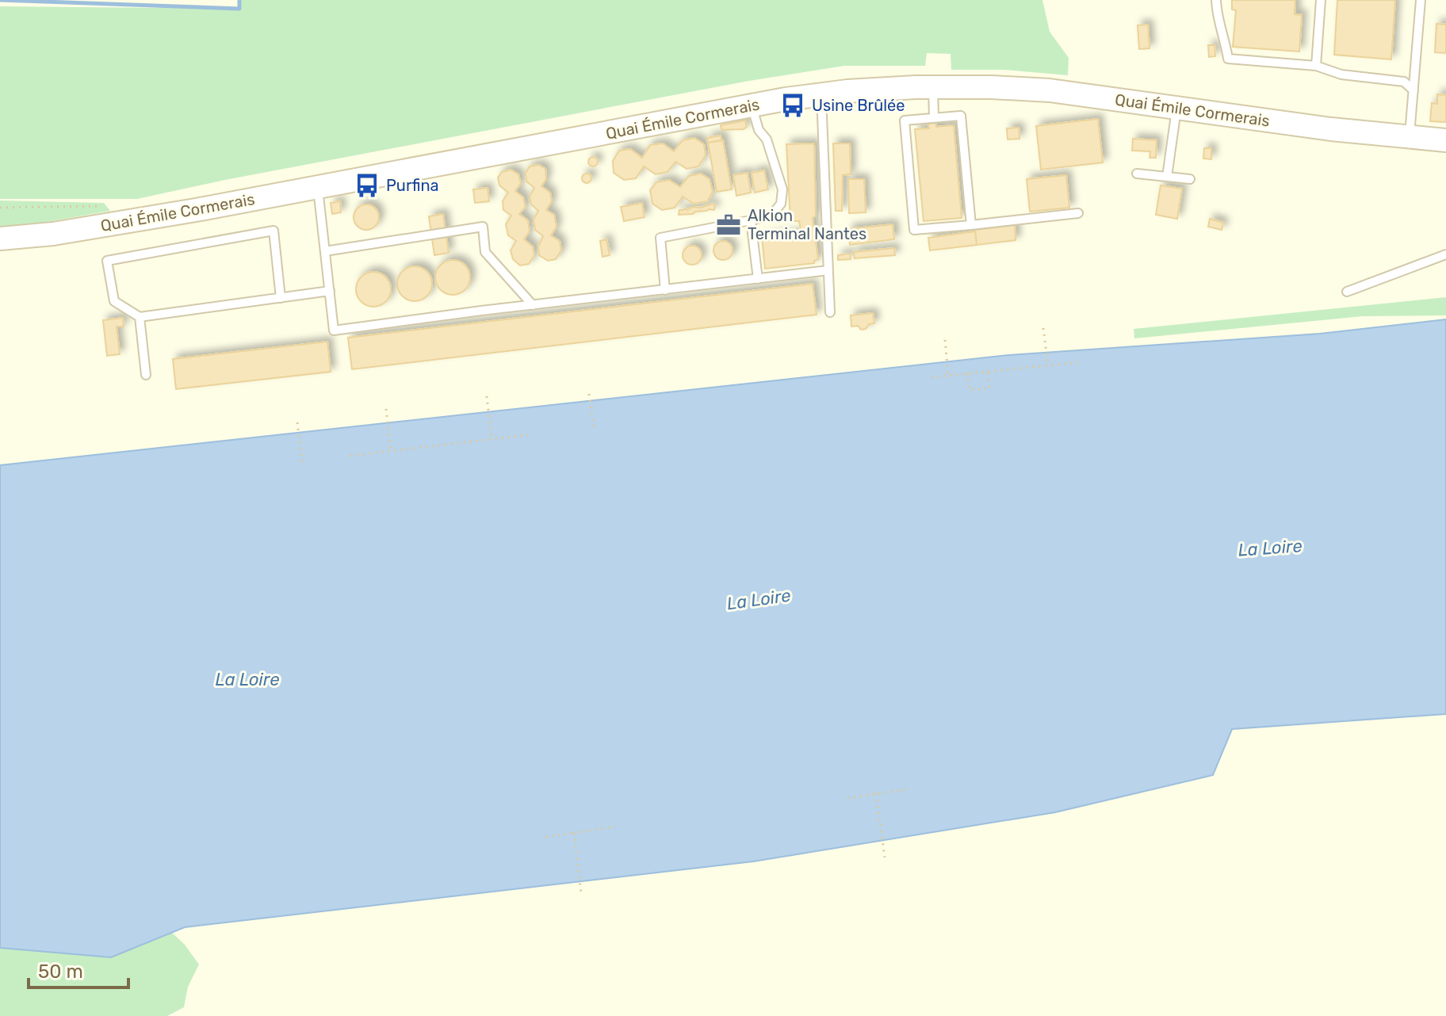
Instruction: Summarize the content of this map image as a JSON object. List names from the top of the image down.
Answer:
{
  "streets": {
    "main road": ["Quai Émile Cormerais"]
  },
  "water": ["La Loire"],
  "places": {
    "bus stop": ["Usine Brûlée", "Purfina"],
    "office": ["Alkion Terminal Nantes"]
  },
  "scale_bar": "50 m"
}
